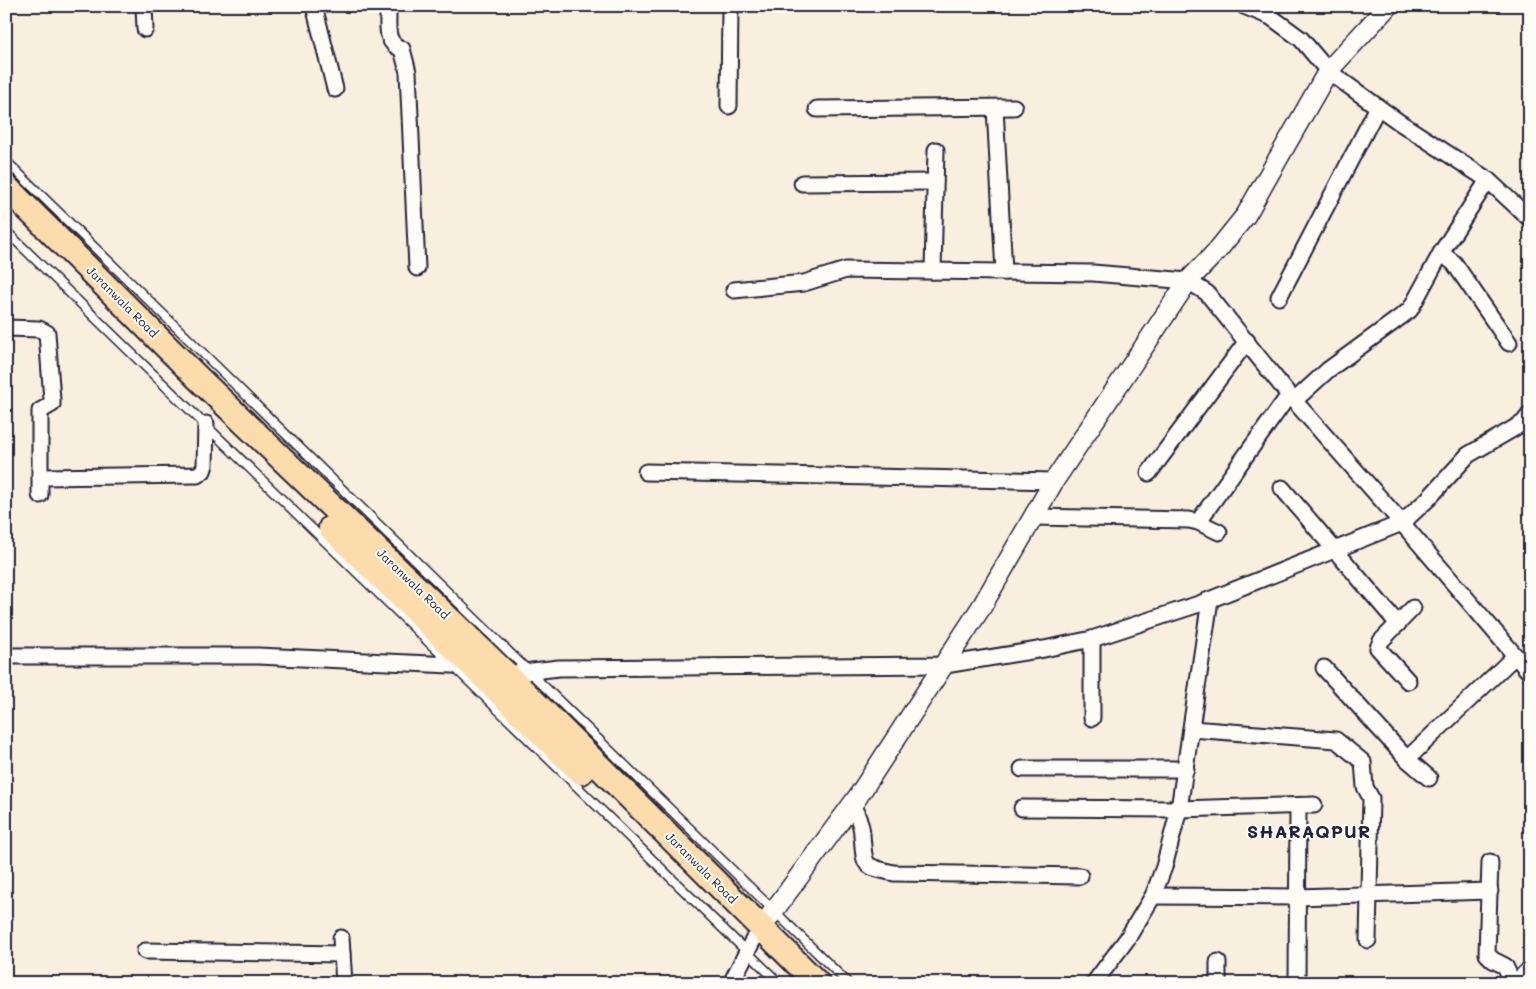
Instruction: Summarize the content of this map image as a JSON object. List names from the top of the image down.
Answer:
{
  "streets": {
    "main road": ["Jaranwala Road"]
  },
  "districts": ["SHARAQPUR"]
}
